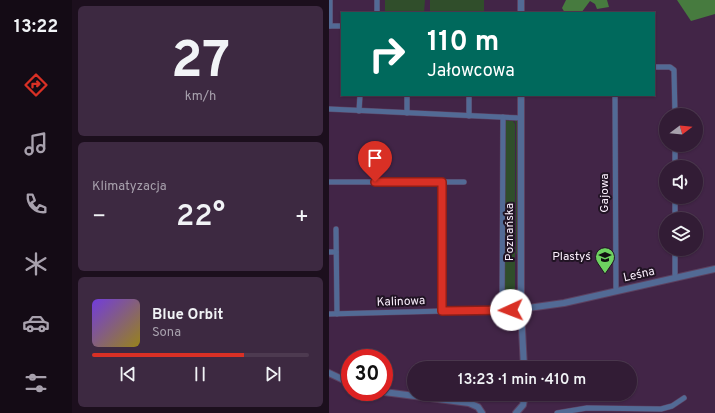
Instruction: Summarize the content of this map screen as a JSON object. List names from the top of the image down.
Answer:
{
  "streets": {
    "street": [
      "Gajowa",
      "Poznańska",
      "Leśna",
      "Kalinowa"
    ]
  },
  "crossings": [
    ["Gajowa", "Leśna"],
    ["Poznańska", "Leśna"],
    ["Poznańska", "Kalinowa"],
    ["Leśna", "Kalinowa"]
  ],
  "places": {
    "school or university": ["Plastyś"]
  },
  "north": "right",
  "page": {
    "tabs": "13:22",
    "tile": [
      ["27", "km/h"],
      "Klimatyzacja"
    ],
    "turn": ["110 m", "Jałowcowa"],
    "heat": ["−", "22°", "+"],
    "song": ["Blue Orbit", "Sona"],
    "limit": "30",
    "trip": "13:23 · 1 min · 410 m"
  }
}
